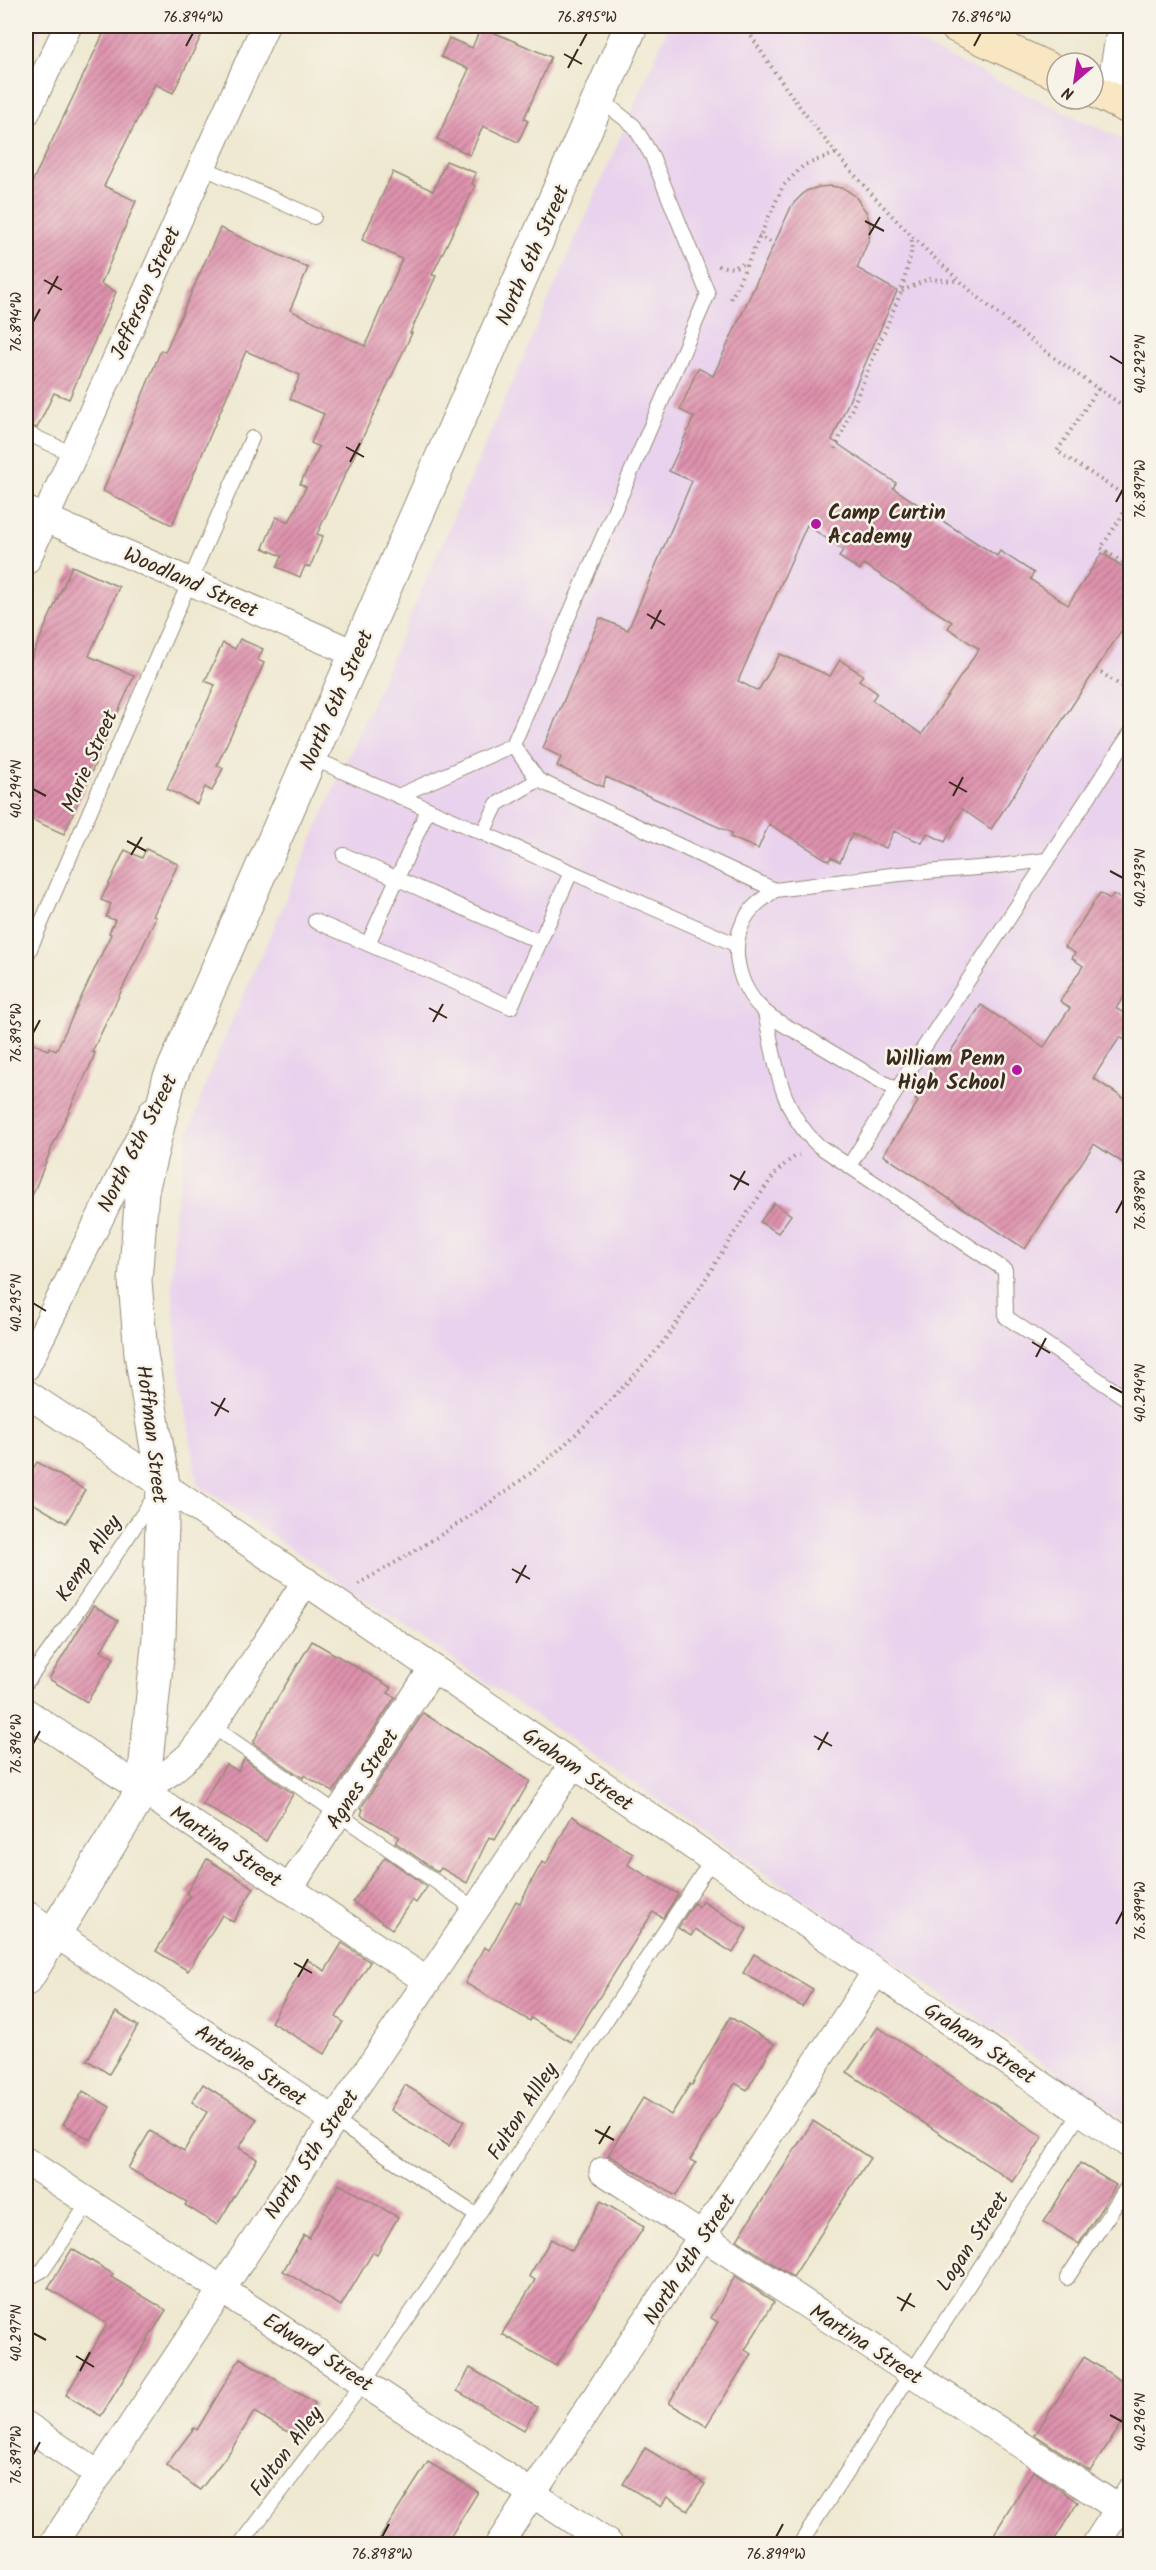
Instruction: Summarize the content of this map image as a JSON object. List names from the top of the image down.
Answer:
{
  "streets": {
    "street": [
      "North 6th Street",
      "Jefferson Street",
      "Woodland Street",
      "Hoffman Street",
      "Graham Street",
      "Agnes Street",
      "Martina Street",
      "Antoine Street",
      "North 5th Street",
      "North 4th Street",
      "Edward Street"
    ],
    "lane": [
      "Marie Street",
      "Kemp Alley",
      "Fulton Allley",
      "Logan Street",
      "Fulton Alley"
    ]
  },
  "crossings": [
    ["North 6th Street", "Woodland Street"],
    ["North 6th Street", "Hoffman Street"],
    ["Jefferson Street", "Woodland Street"],
    ["Woodland Street", "Marie Street"],
    ["Hoffman Street", "Kemp Alley"],
    ["Hoffman Street", "Graham Street"],
    ["Hoffman Street", "Martina Street"],
    ["Hoffman Street", "Antoine Street"],
    ["Kemp Alley", "Graham Street"],
    ["Graham Street", "Agnes Street"],
    ["Graham Street", "Fulton Allley"],
    ["Graham Street", "North 5th Street"],
    ["Graham Street", "Logan Street"],
    ["Graham Street", "North 4th Street"],
    ["Agnes Street", "Martina Street"],
    ["Martina Street", "North 5th Street"],
    ["Martina Street", "Logan Street"],
    ["Martina Street", "North 4th Street"],
    ["Antoine Street", "Fulton Allley"],
    ["Antoine Street", "North 5th Street"],
    ["Fulton Allley", "Edward Street"],
    ["Fulton Allley", "Fulton Alley"],
    ["North 5th Street", "Edward Street"],
    ["North 4th Street", "Edward Street"],
    ["Edward Street", "Fulton Alley"]
  ],
  "places": ["Camp Curtin Academy", "William Penn High School"],
  "north": "bottom left",
  "coordinates": [
    "76.894°W",
    "76.895°W",
    "76.896°W",
    "40.292°N",
    "76.897°W",
    "40.294°N",
    "40.293°N",
    "76.898°W",
    "40.295°N",
    "76.899°W",
    "40.297°N",
    "40.296°N"
  ]
}
